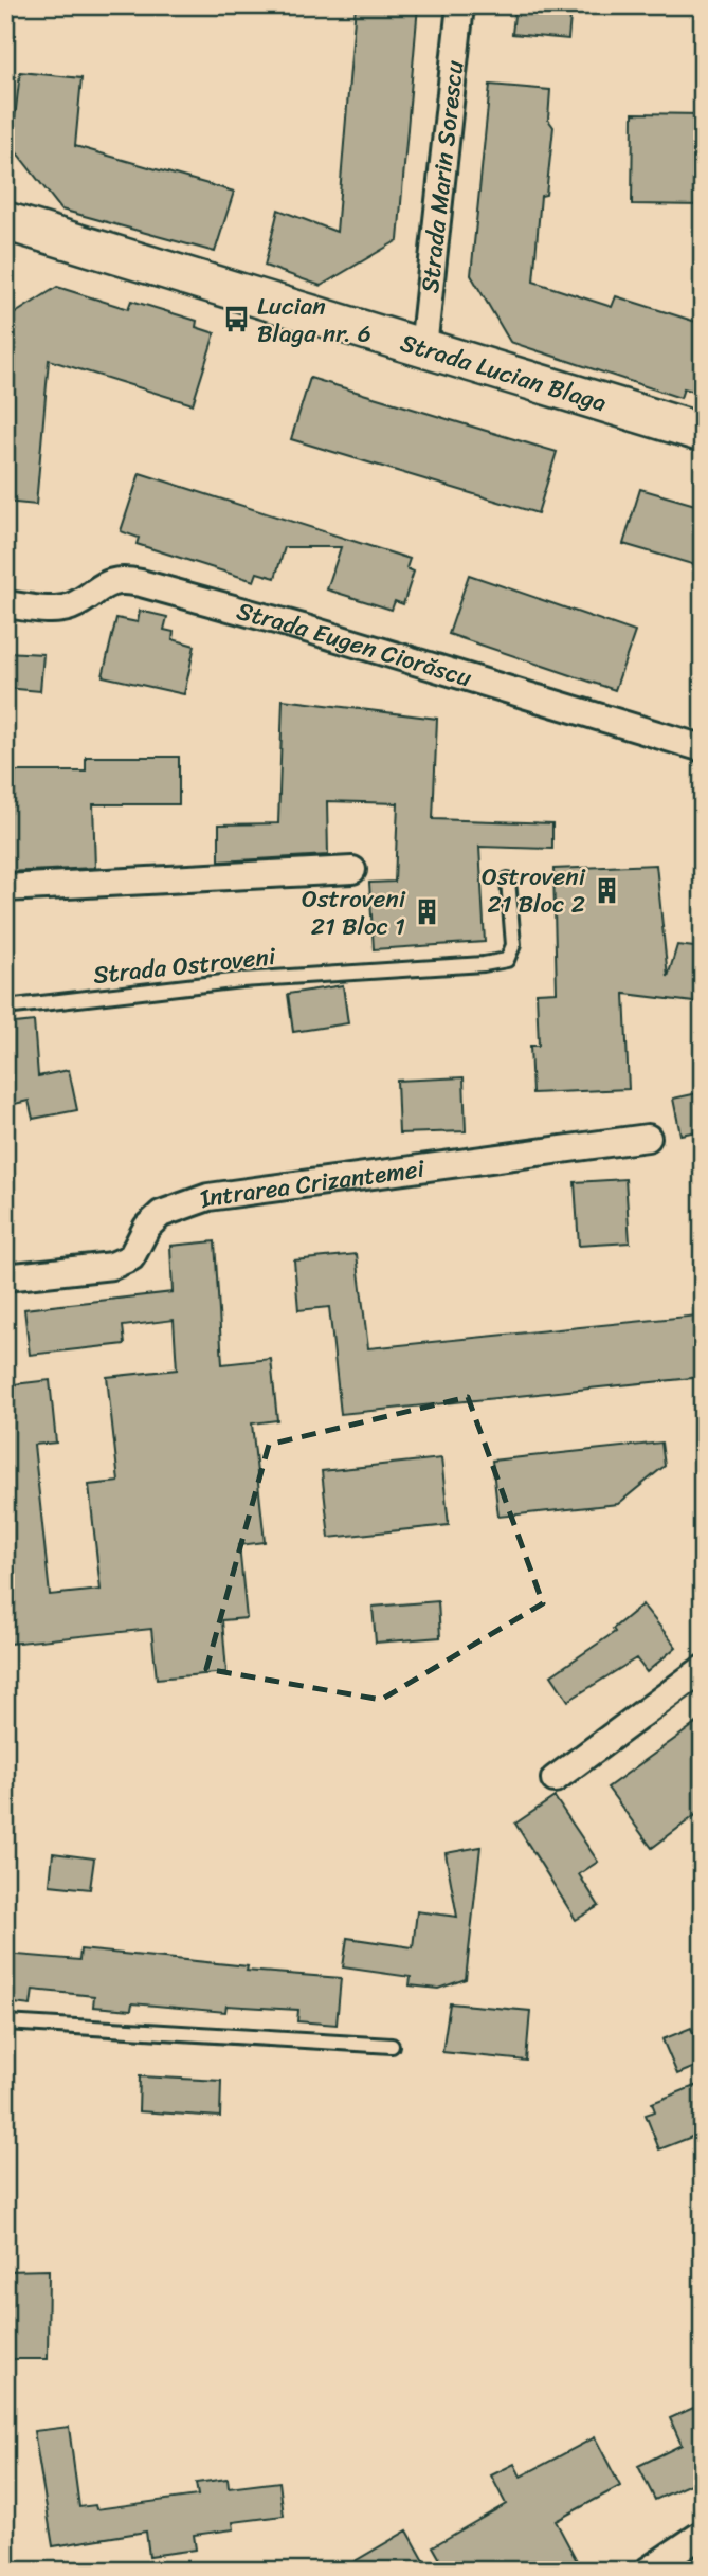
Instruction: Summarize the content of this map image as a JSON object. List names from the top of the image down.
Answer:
{
  "streets": {
    "street": [
      "Strada Marin Sorescu",
      "Strada Lucian Blaga",
      "Strada Eugen Ciorăscu",
      "Intrarea Crizantemei"
    ],
    "lane": ["Strada Ostroveni"]
  },
  "crossings": [
    ["Strada Marin Sorescu", "Strada Lucian Blaga"]
  ],
  "places": {
    "bus stop": ["Lucian Blaga nr. 6"],
    "building": ["Ostroveni 21 Bloc 2", "Ostroveni 21 Bloc 1"]
  }
}
